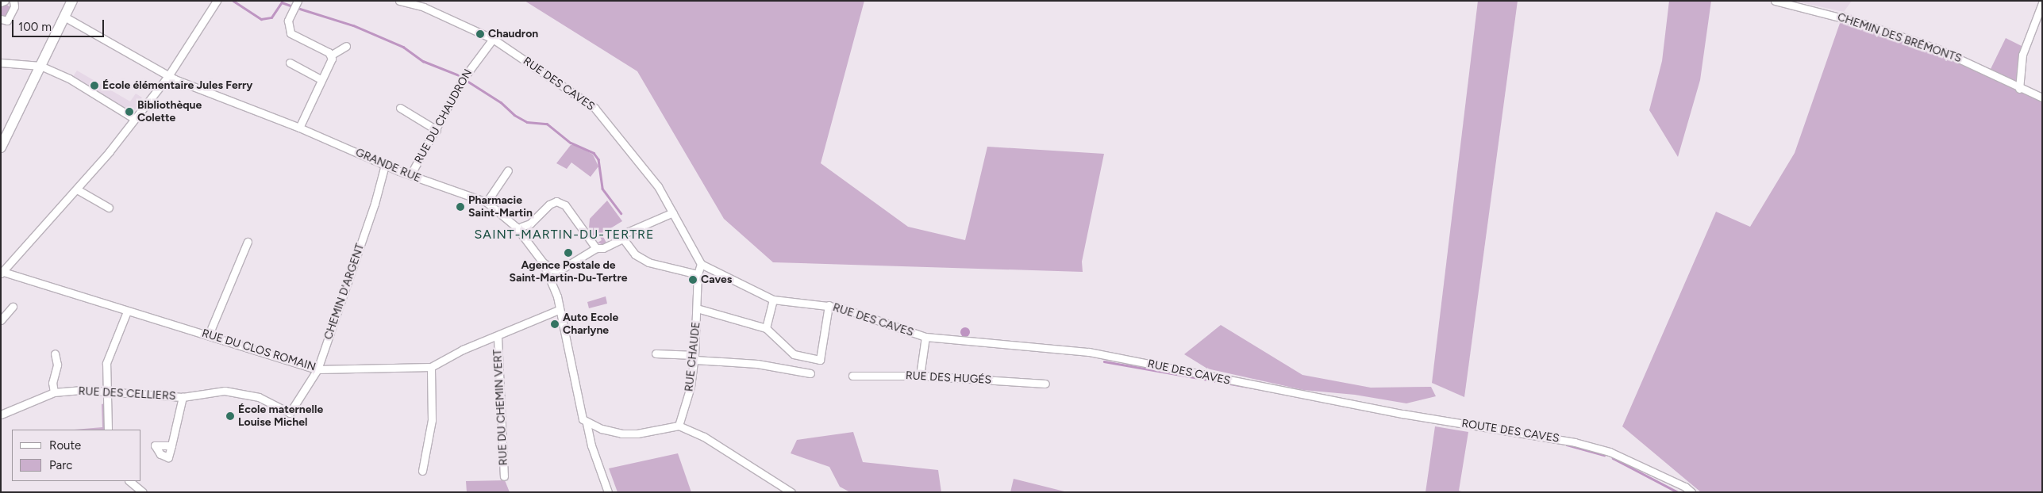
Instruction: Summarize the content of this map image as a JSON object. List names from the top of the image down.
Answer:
{
  "streets": {
    "street": [
      "CHEMIN DES BRÉMONTS",
      "RUE DES CAVES",
      "RUE DU CHAUDRON",
      "GRANDE RUE",
      "CHEMIN D'ARGENT",
      "RUE DU CLOS ROMAIN",
      "RUE CHAUDE",
      "RUE DES HUGÉS",
      "RUE DES CELLIERS",
      "RUE DU CHEMIN VERT",
      "ROUTE DES CAVES"
    ]
  },
  "crossings": [
    ["RUE DES CAVES", "RUE DU CHAUDRON"],
    ["RUE DES CAVES", "RUE CHAUDE"],
    ["RUE DES CAVES", "ROUTE DES CAVES"],
    ["RUE DU CHAUDRON", "GRANDE RUE"],
    ["GRANDE RUE", "CHEMIN D'ARGENT"],
    ["GRANDE RUE", "RUE DU CLOS ROMAIN"],
    ["CHEMIN D'ARGENT", "RUE DU CLOS ROMAIN"],
    ["CHEMIN D'ARGENT", "RUE DES CELLIERS"],
    ["RUE DU CLOS ROMAIN", "RUE DU CHEMIN VERT"]
  ],
  "districts": ["SAINT-MARTIN-DU-TERTRE"],
  "places": [
    "Chaudron",
    "École élémentaire Jules Ferry",
    "Bibliothèque Colette",
    "Pharmacie Saint-Martin",
    "Agence Postale de Saint-Martin-Du-Tertre",
    "Caves",
    "Auto Ecole Charlyne",
    "École maternelle Louise Michel"
  ],
  "legend": ["Route", "Parc"],
  "scale_bar": "100 m"
}
